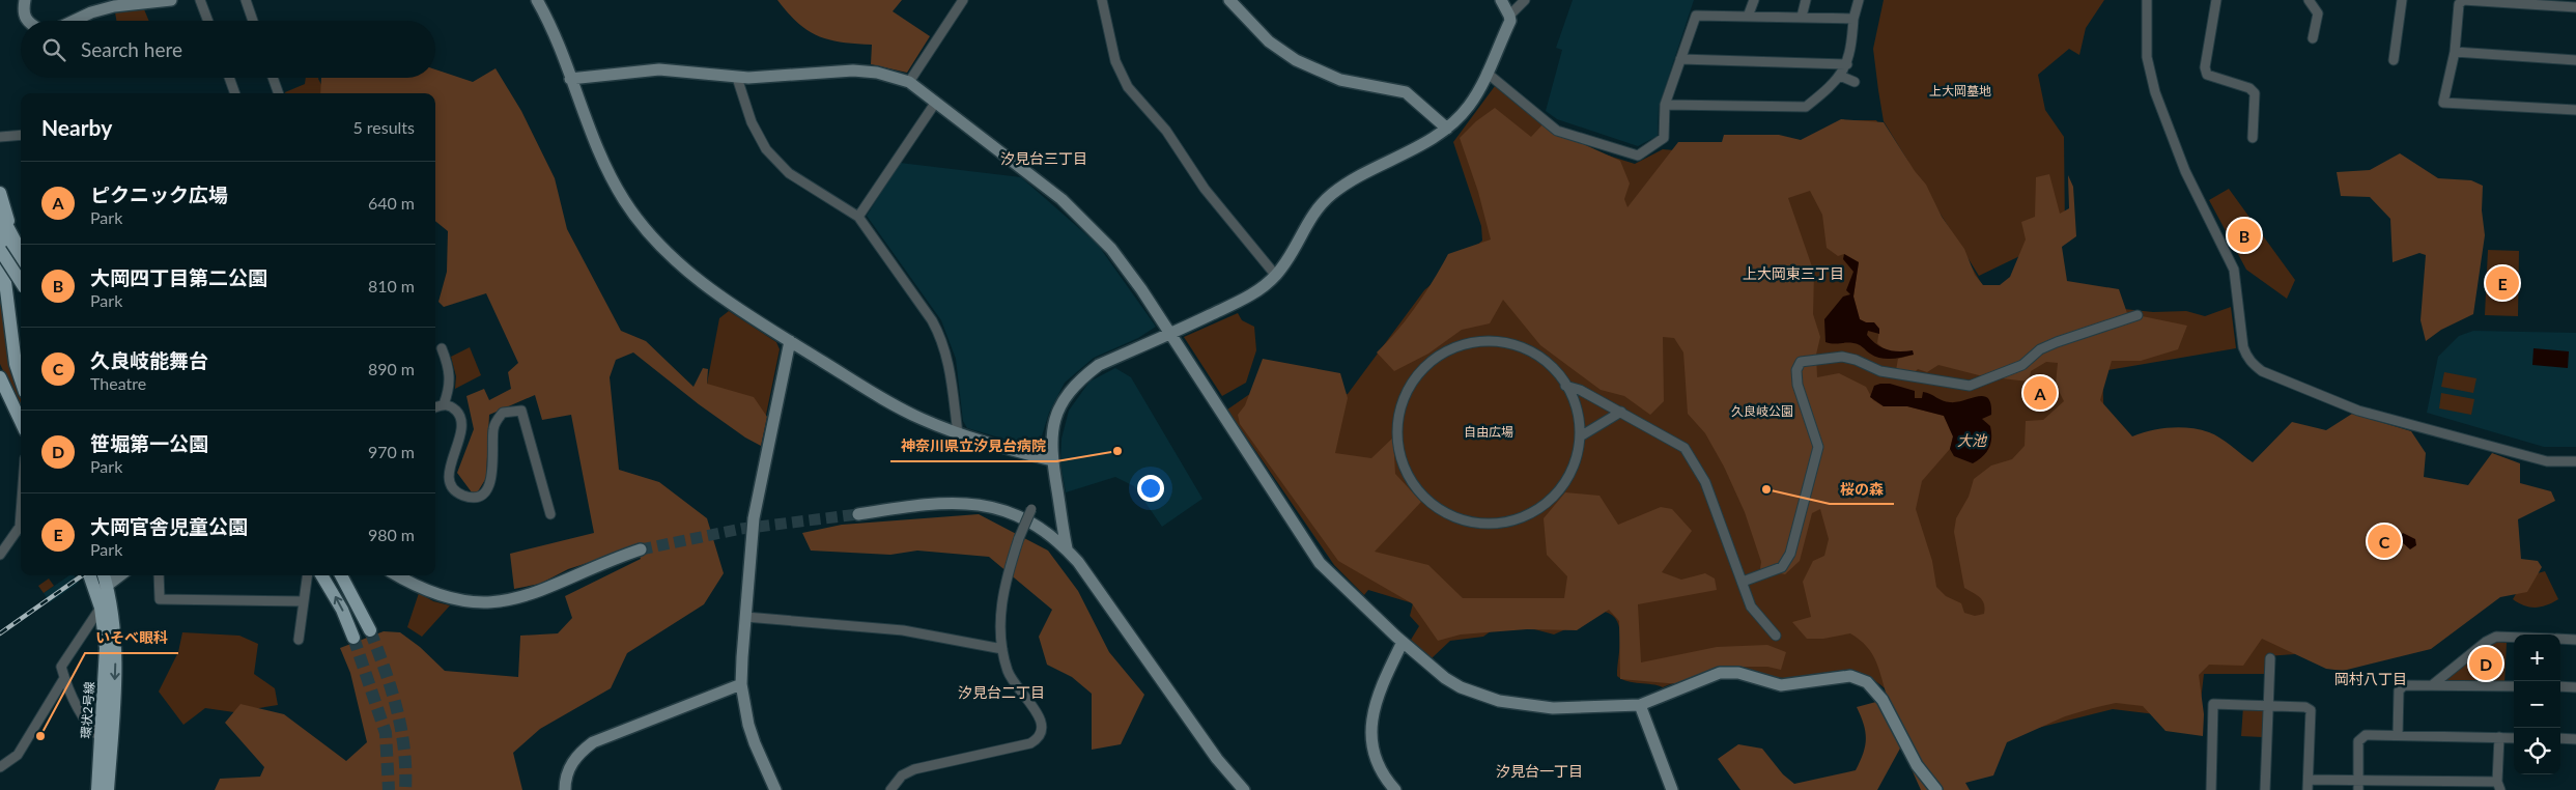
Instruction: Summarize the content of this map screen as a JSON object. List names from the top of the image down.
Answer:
{
  "streets": {
    "main road": ["環状2号線"]
  },
  "districts": [
    "汐見台三丁目",
    "上大岡東三丁目",
    "岡村八丁目",
    "汐見台二丁目",
    "汐見台一丁目"
  ],
  "water": ["大池"],
  "parks": ["上大岡墓地", "久良岐公園", "自由広場"],
  "places": ["神奈川県立汐見台病院", "桜の森", "いそべ眼科"],
  "page": {
    "search": "Search here",
    "heading": ["Nearby", "5 results"],
    "list": [
      {
        "mark": "A",
        "name": "ピクニック広場",
        "note": "Park",
        "value": "640 m"
      },
      {
        "mark": "B",
        "name": "大岡四丁目第二公園",
        "note": "Park",
        "value": "810 m"
      },
      {
        "mark": "C",
        "name": "久良岐能舞台",
        "note": "Theatre",
        "value": "890 m"
      },
      {
        "mark": "D",
        "name": "笹堀第一公園",
        "note": "Park",
        "value": "970 m"
      },
      {
        "mark": "E",
        "name": "大岡官舎児童公園",
        "note": "Park",
        "value": "980 m"
      }
    ],
    "pins": [
      "B",
      "E",
      "A",
      "C",
      "D"
    ],
    "map_buttons": ["+", "−"]
  }
}
